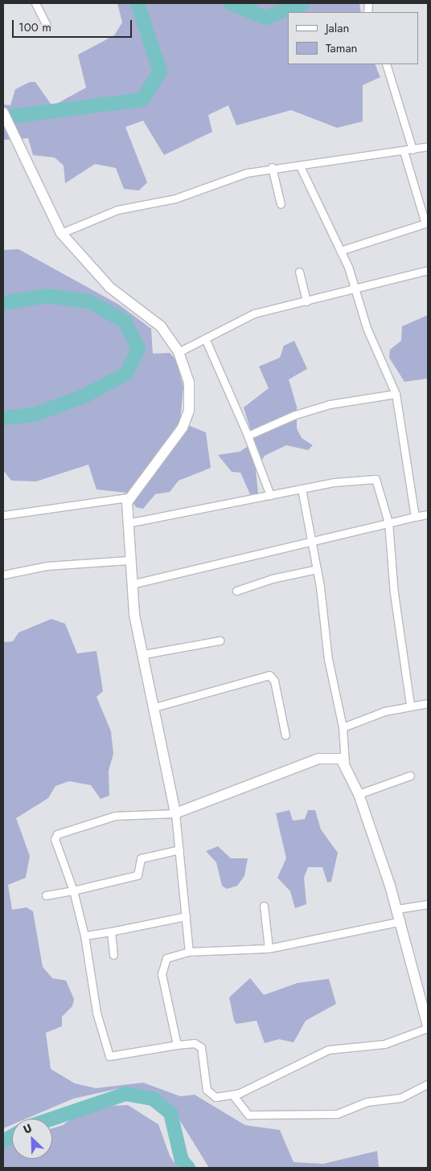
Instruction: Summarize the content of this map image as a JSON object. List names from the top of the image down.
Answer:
{
  "legend": ["Jalan", "Taman"],
  "scale_bar": "100 m",
  "north": "top left"
}
